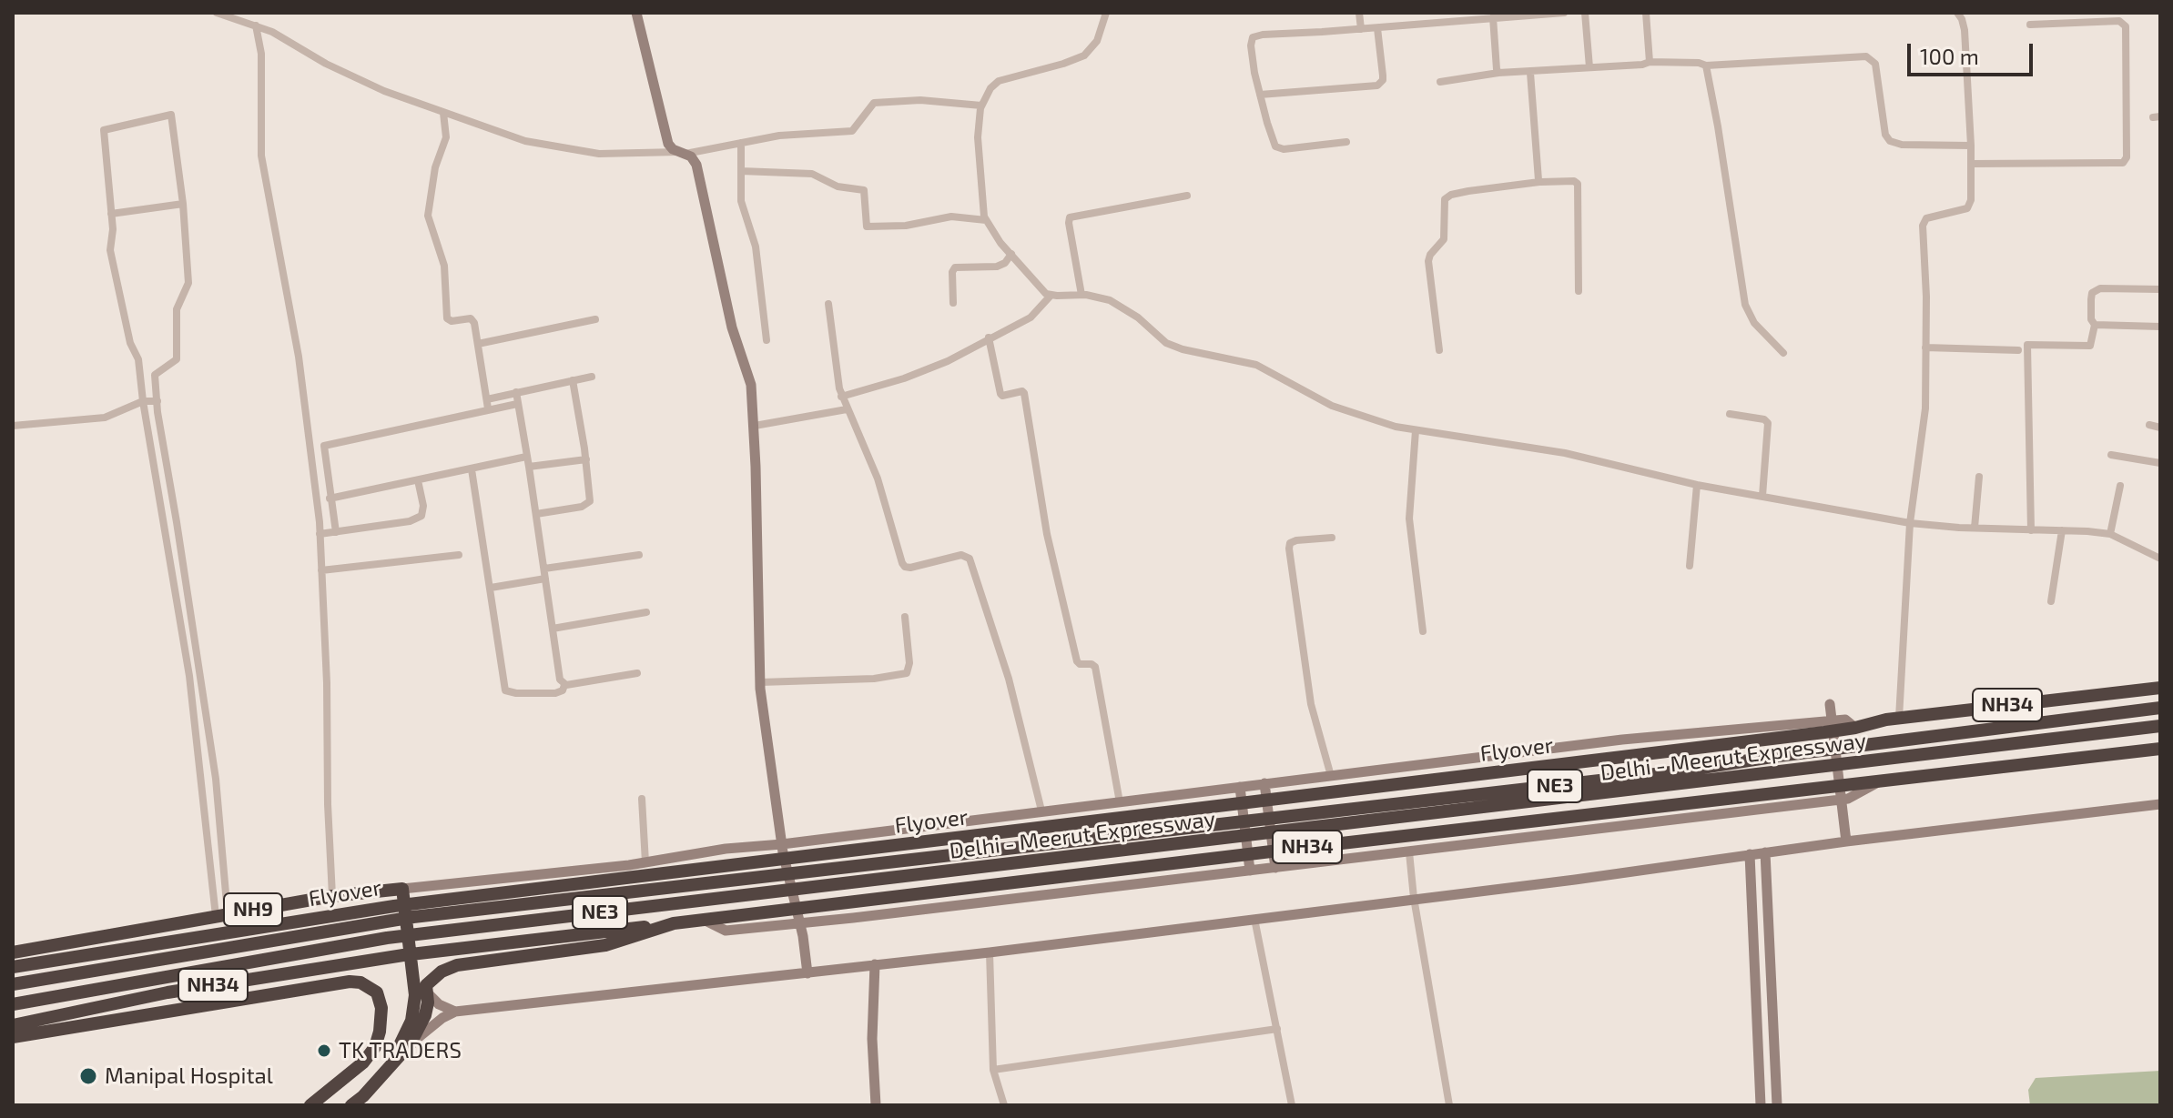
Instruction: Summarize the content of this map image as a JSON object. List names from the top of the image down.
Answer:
{
  "streets": {
    "highway": [
      "NH34",
      "Flyover",
      "Delhi - Meerut Expressway",
      "NE3",
      "NH9"
    ]
  },
  "crossings": [
    ["NH34", "Flyover"]
  ],
  "places": ["TK TRADERS", "Manipal Hospital"],
  "scale_bar": "100 m"
}
